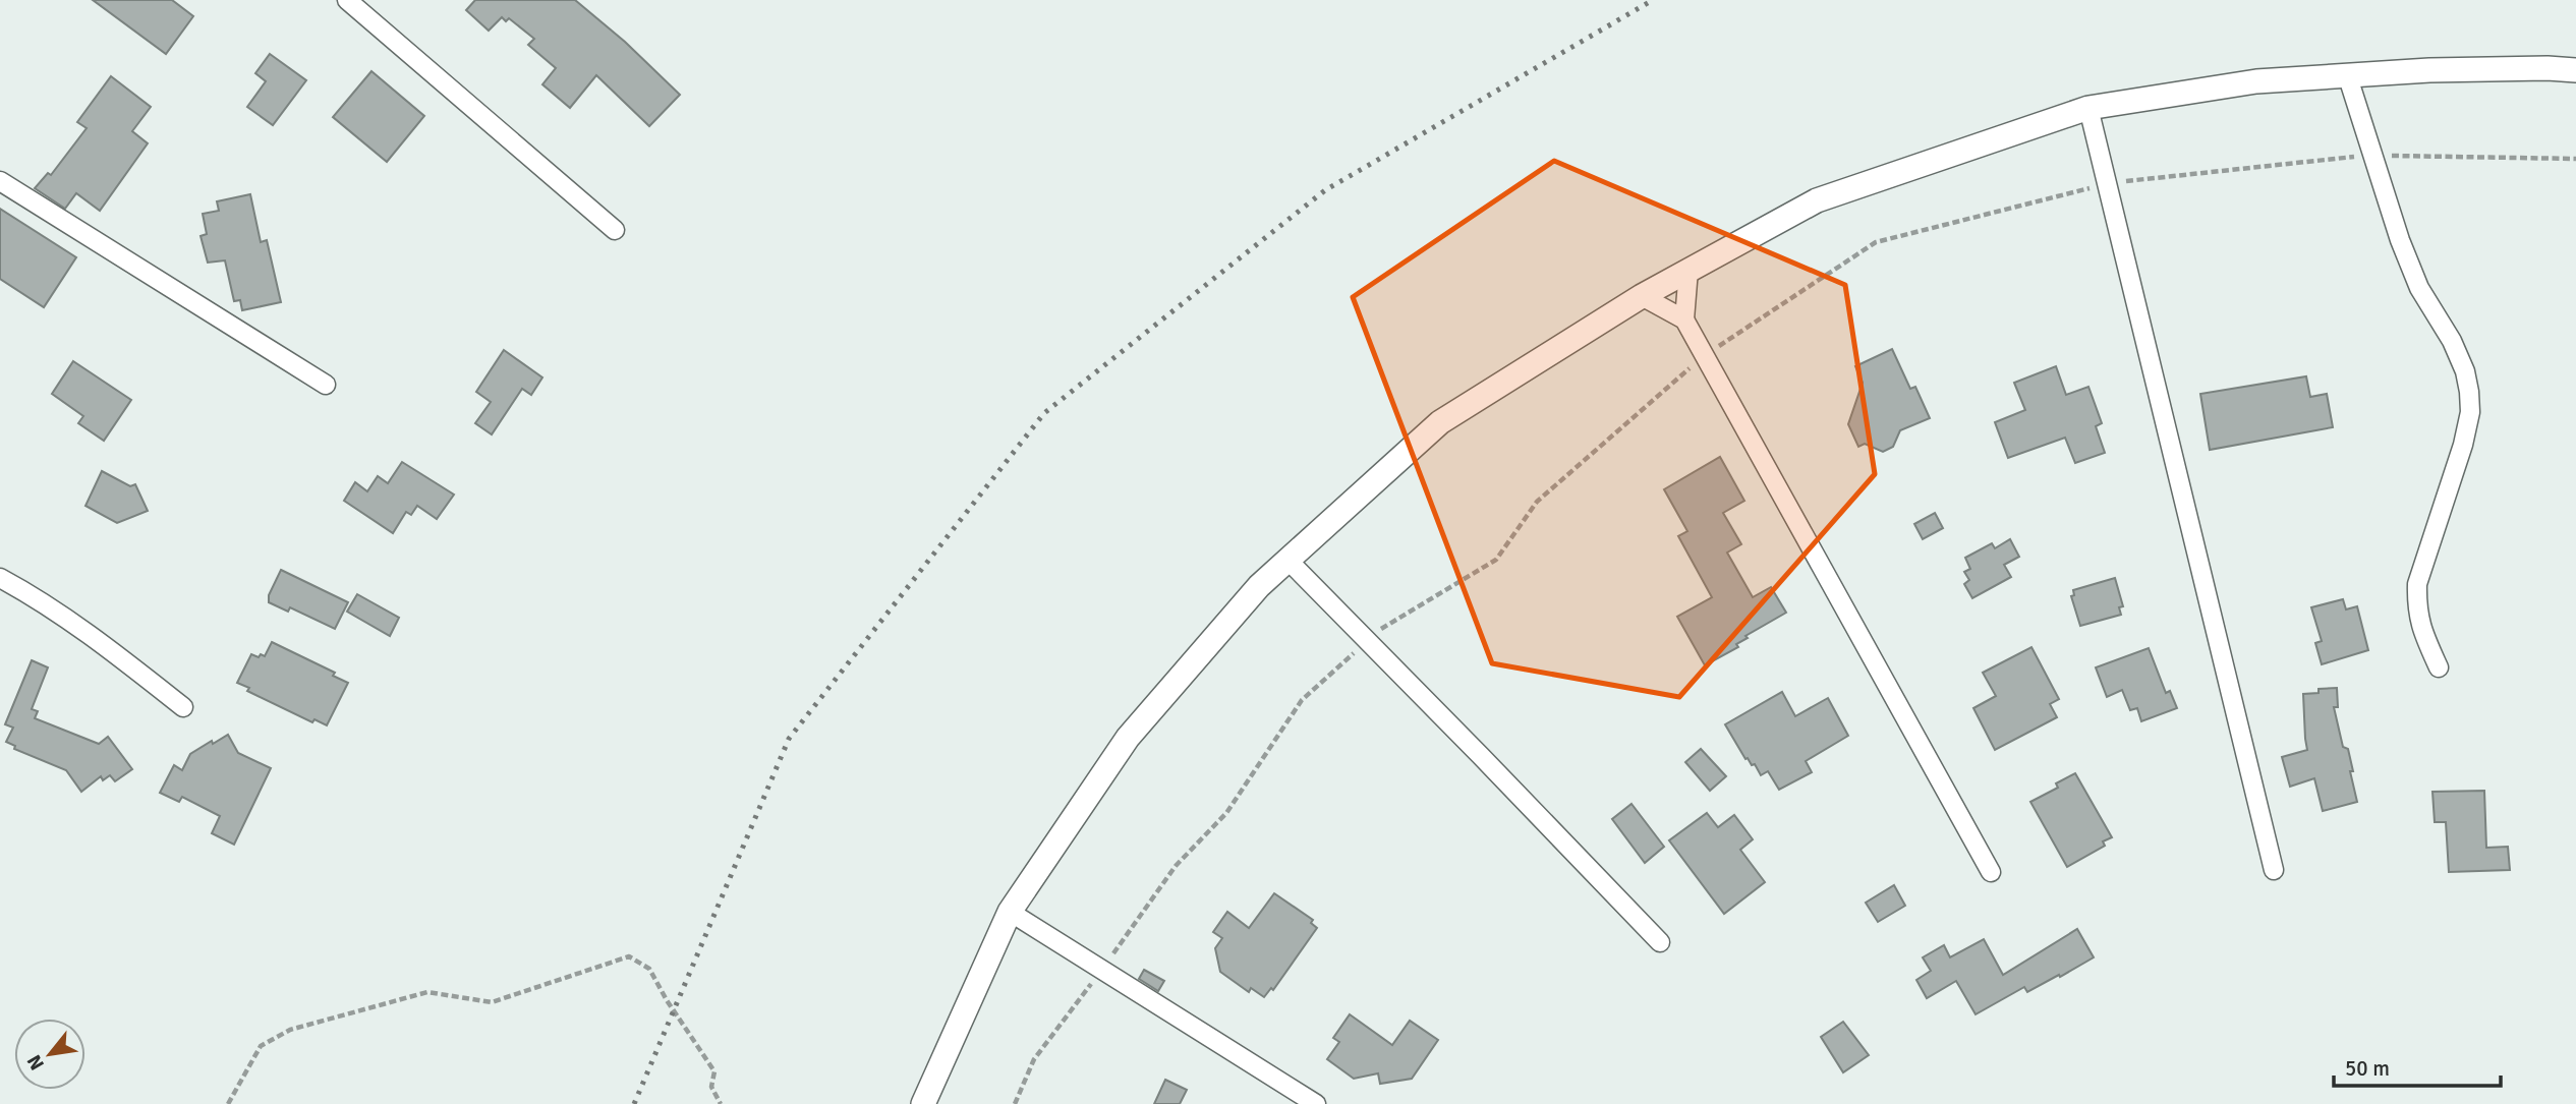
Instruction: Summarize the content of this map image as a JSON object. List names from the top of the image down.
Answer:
{
  "scale_bar": "50 m",
  "north": "bottom left"
}
